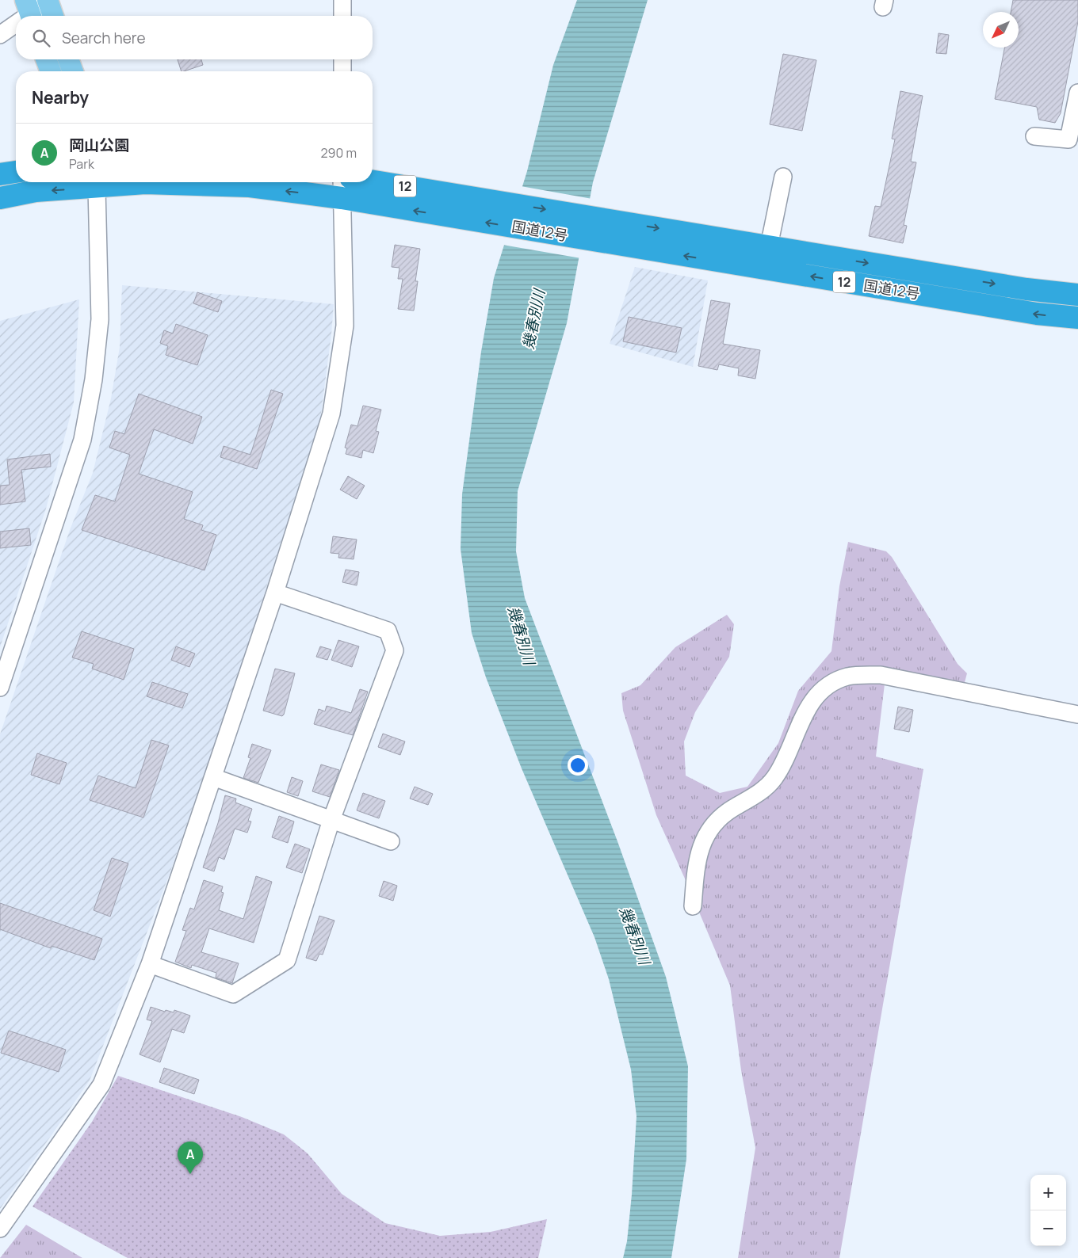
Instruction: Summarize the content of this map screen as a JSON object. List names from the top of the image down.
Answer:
{
  "streets": {
    "highway": ["12", "国道12号"]
  },
  "water": ["幾春別川"],
  "north": "bottom left",
  "page": {
    "search": "Search here",
    "heading": "Nearby",
    "list": [
      {
        "mark": "A",
        "name": "岡山公園",
        "note": "Park",
        "value": "290 m"
      }
    ],
    "pins": "A",
    "map_buttons": ["+", "−"]
  }
}
